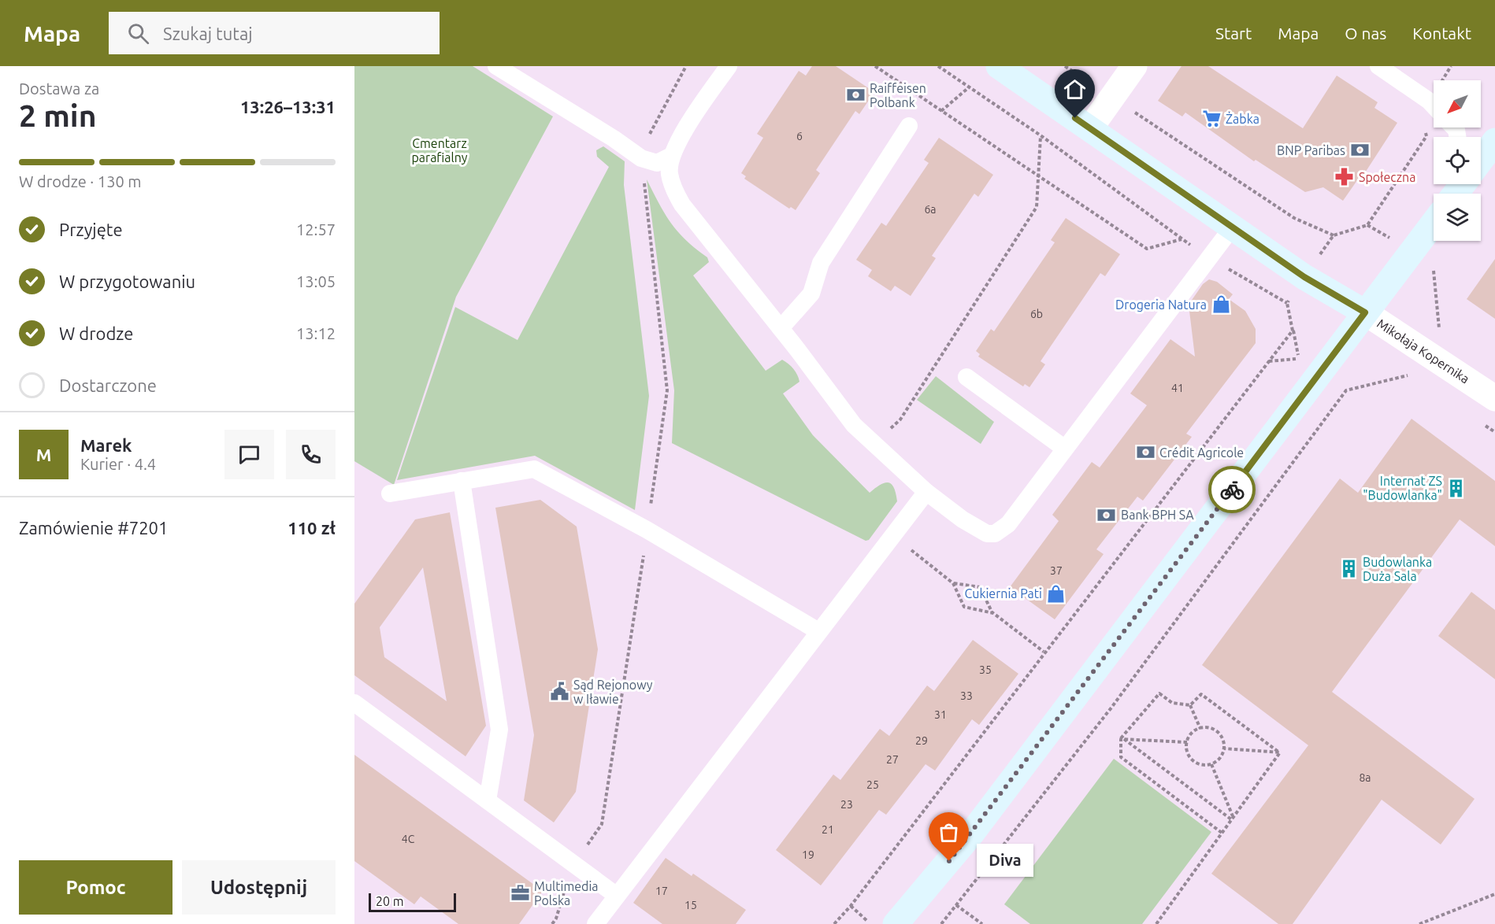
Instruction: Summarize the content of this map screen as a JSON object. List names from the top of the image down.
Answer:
{
  "streets": {
    "street": ["Mikołaja Kopernika"]
  },
  "parks": ["Cmentarz parafialny"],
  "places": {
    "bank": [
      "Raiffeisen Polbank",
      "BNP Paribas",
      "Crédit Agricole",
      "Bank BPH SA"
    ],
    "supermarket": ["Żabka"],
    "pharmacy": ["Społeczna"],
    "shop": ["Drogeria Natura", "Cukiernia Pati"],
    "building": ["Internat ZS \"Budowlanka\"", "Budowlanka Duża Sala"],
    "public building": ["Sąd Rejonowy w Iławie"],
    "other": ["Diva"],
    "office": ["Multimedia Polska"]
  },
  "house_numbers": [
    "6",
    "6a",
    "6b",
    "41",
    "37",
    "35",
    "33",
    "31",
    "29",
    "27",
    "8a",
    "25",
    "23",
    "21",
    "4C",
    "19",
    "17",
    "15"
  ],
  "scale_bar": "20 m",
  "north": "bottom left",
  "page": {
    "header": "Mapa",
    "search": "Szukaj tutaj",
    "nav": [
      "Start",
      "Mapa",
      "O nas",
      "Kontakt"
    ],
    "heading": ["2 min", "Dostawa za", "13:26–13:31"],
    "panel": [
      "Marek",
      "Kurier · 4.4",
      "Zamówienie #7201",
      "110 zł"
    ],
    "bar": "W drodze · 130 m",
    "list": [
      ["Przyjęte", "12:57"],
      ["W przygotowaniu", "13:05"],
      ["W drodze", "13:12"],
      "Dostarczone"
    ],
    "round": "M",
    "bubble": "Diva",
    "buttons": ["Pomoc", "Udostępnij"],
    "scale": "20 m"
  }
}
